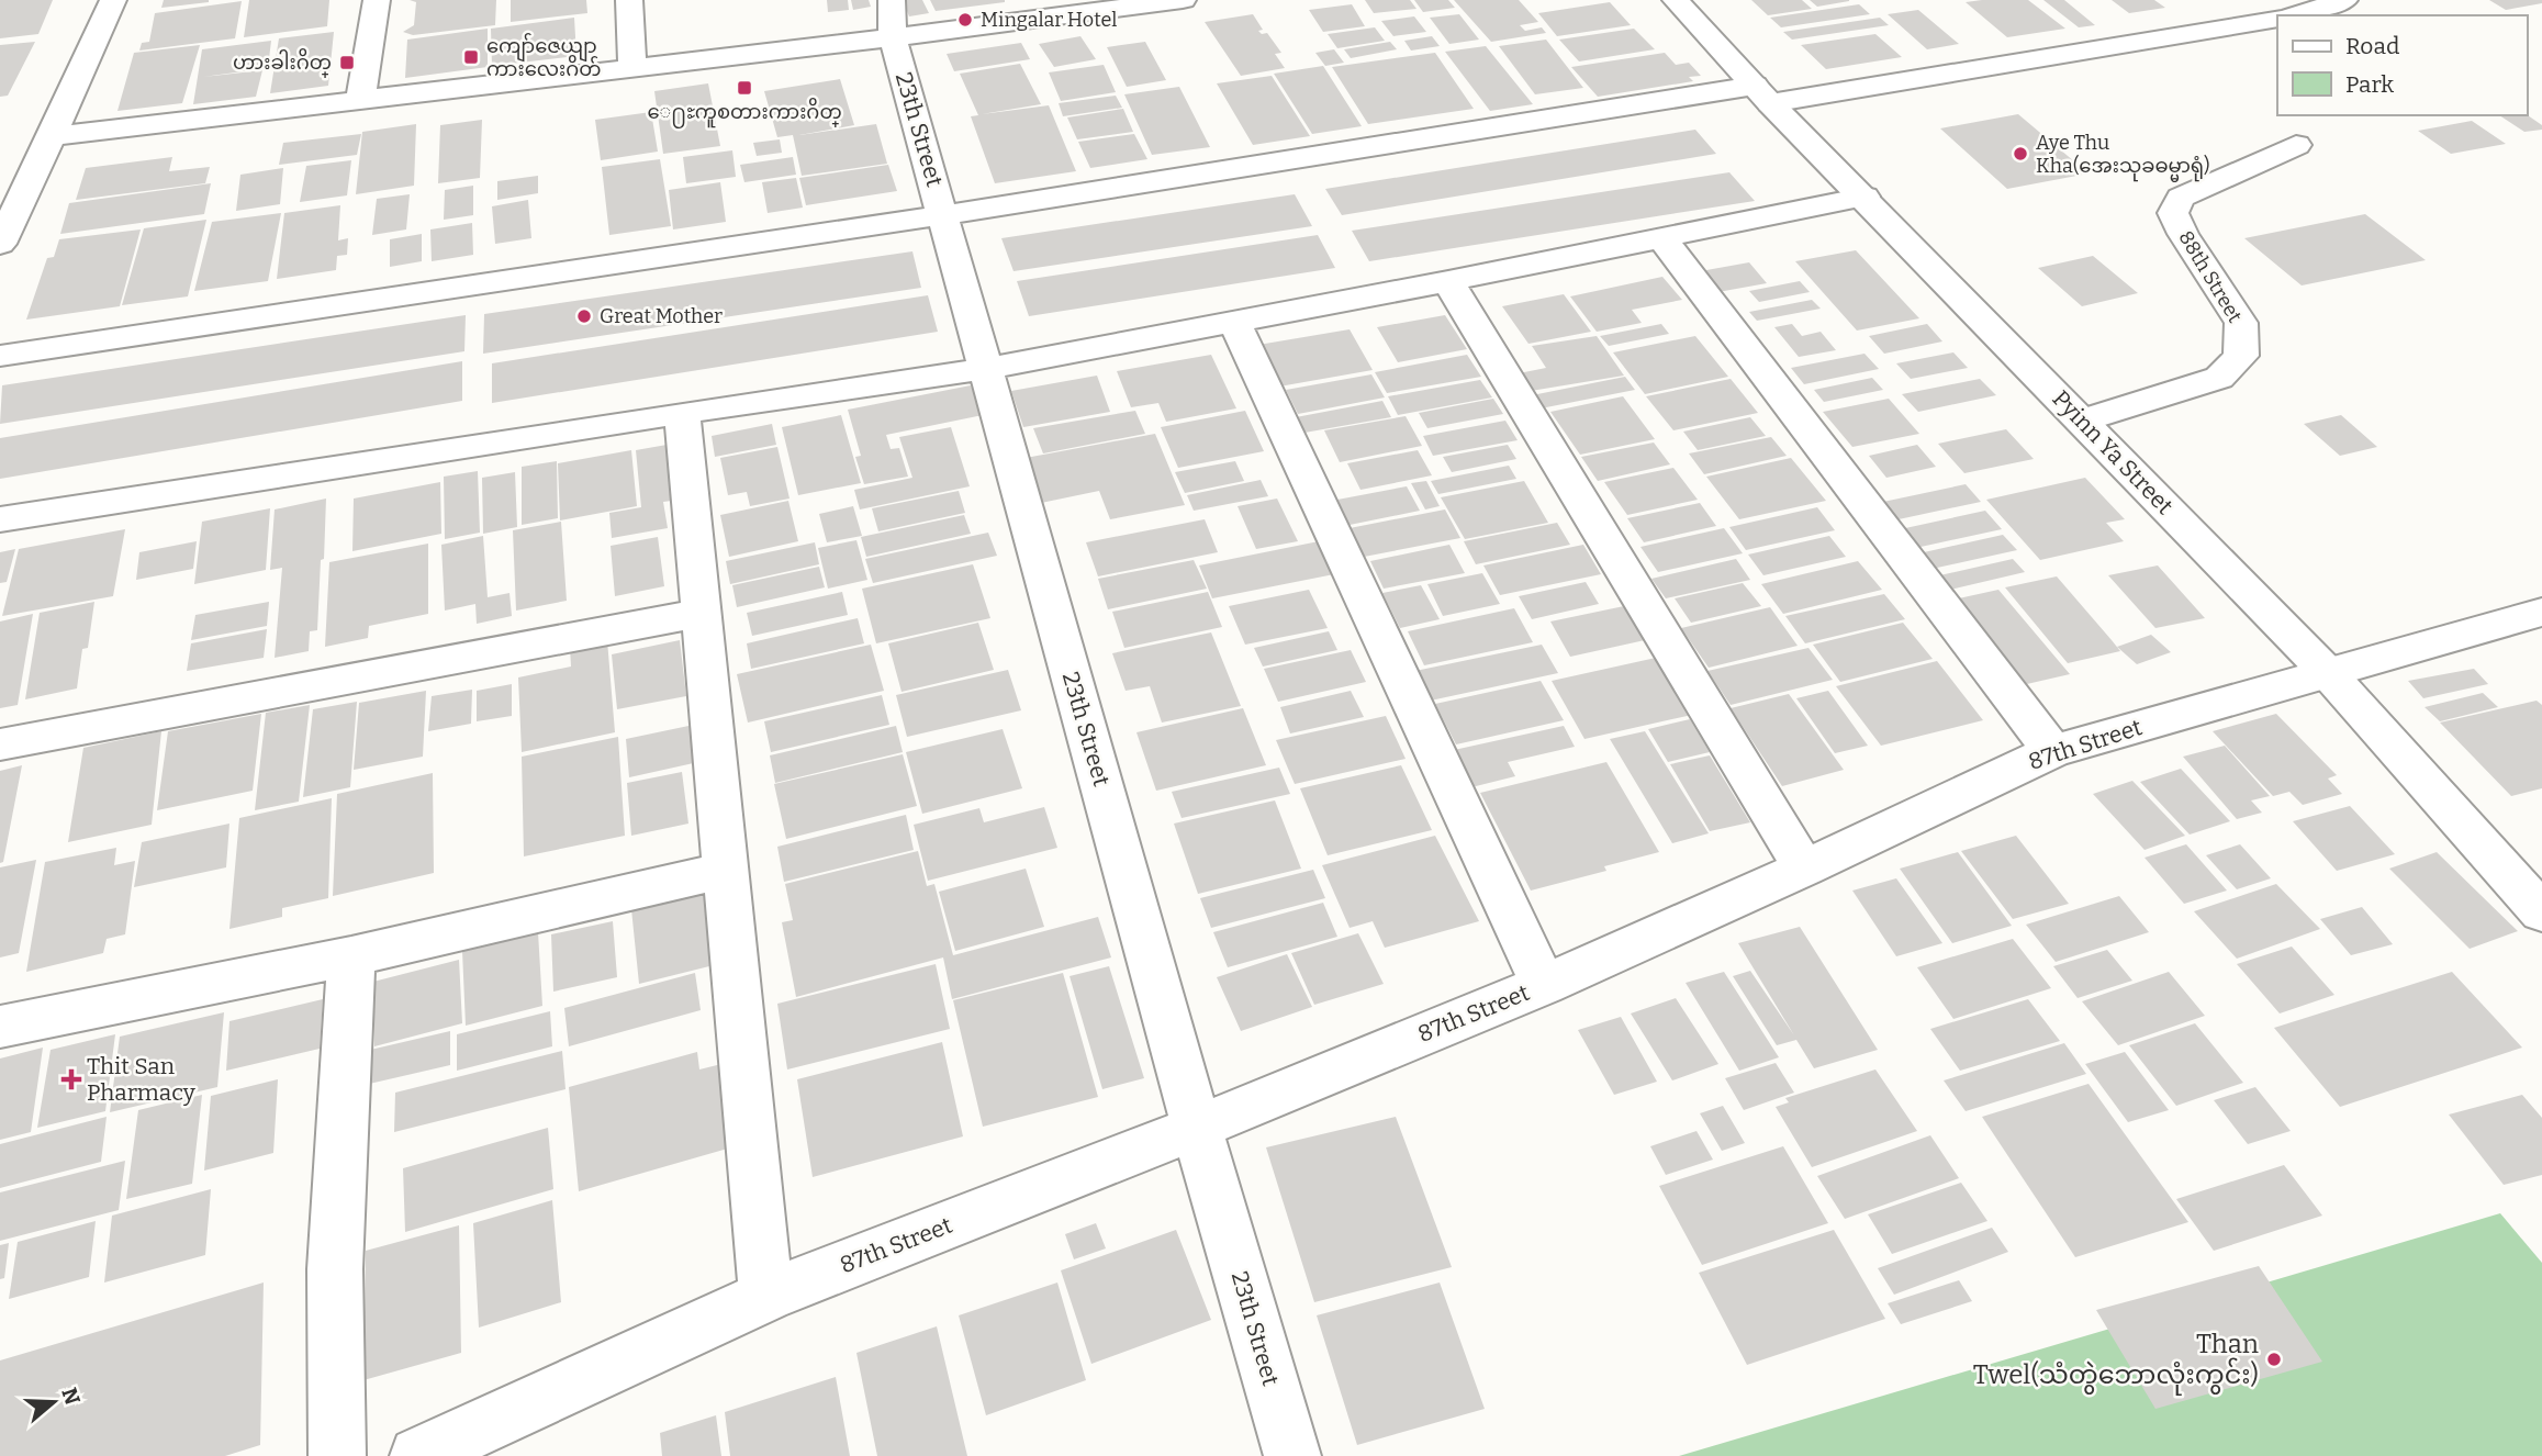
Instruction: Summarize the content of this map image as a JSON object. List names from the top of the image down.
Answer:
{
  "streets": {
    "street": [
      "23th Street",
      "88th Street",
      "Pyinn Ya Street",
      "87th Street"
    ]
  },
  "crossings": [
    ["23th Street", "87th Street"],
    ["88th Street", "Pyinn Ya Street"],
    ["Pyinn Ya Street", "87th Street"]
  ],
  "places": {
    "other": [
      "Mingalar Hotel",
      "Aye Thu Kha(အေးသုခဓမ္မာရုံ)",
      "Great Mother",
      "Than Twel(သံတွဲဘောလုံးကွင်း)"
    ],
    "transit": ["ကျော်ဇေယျာ ကားလေးဂိတ်", "ဟားခါးဂိတ္", "ေ႐ႊကူစတားကားဂိတ္"],
    "health": ["Thit San Pharmacy"]
  },
  "legend": ["Road", "Park"],
  "north": "right"
}
